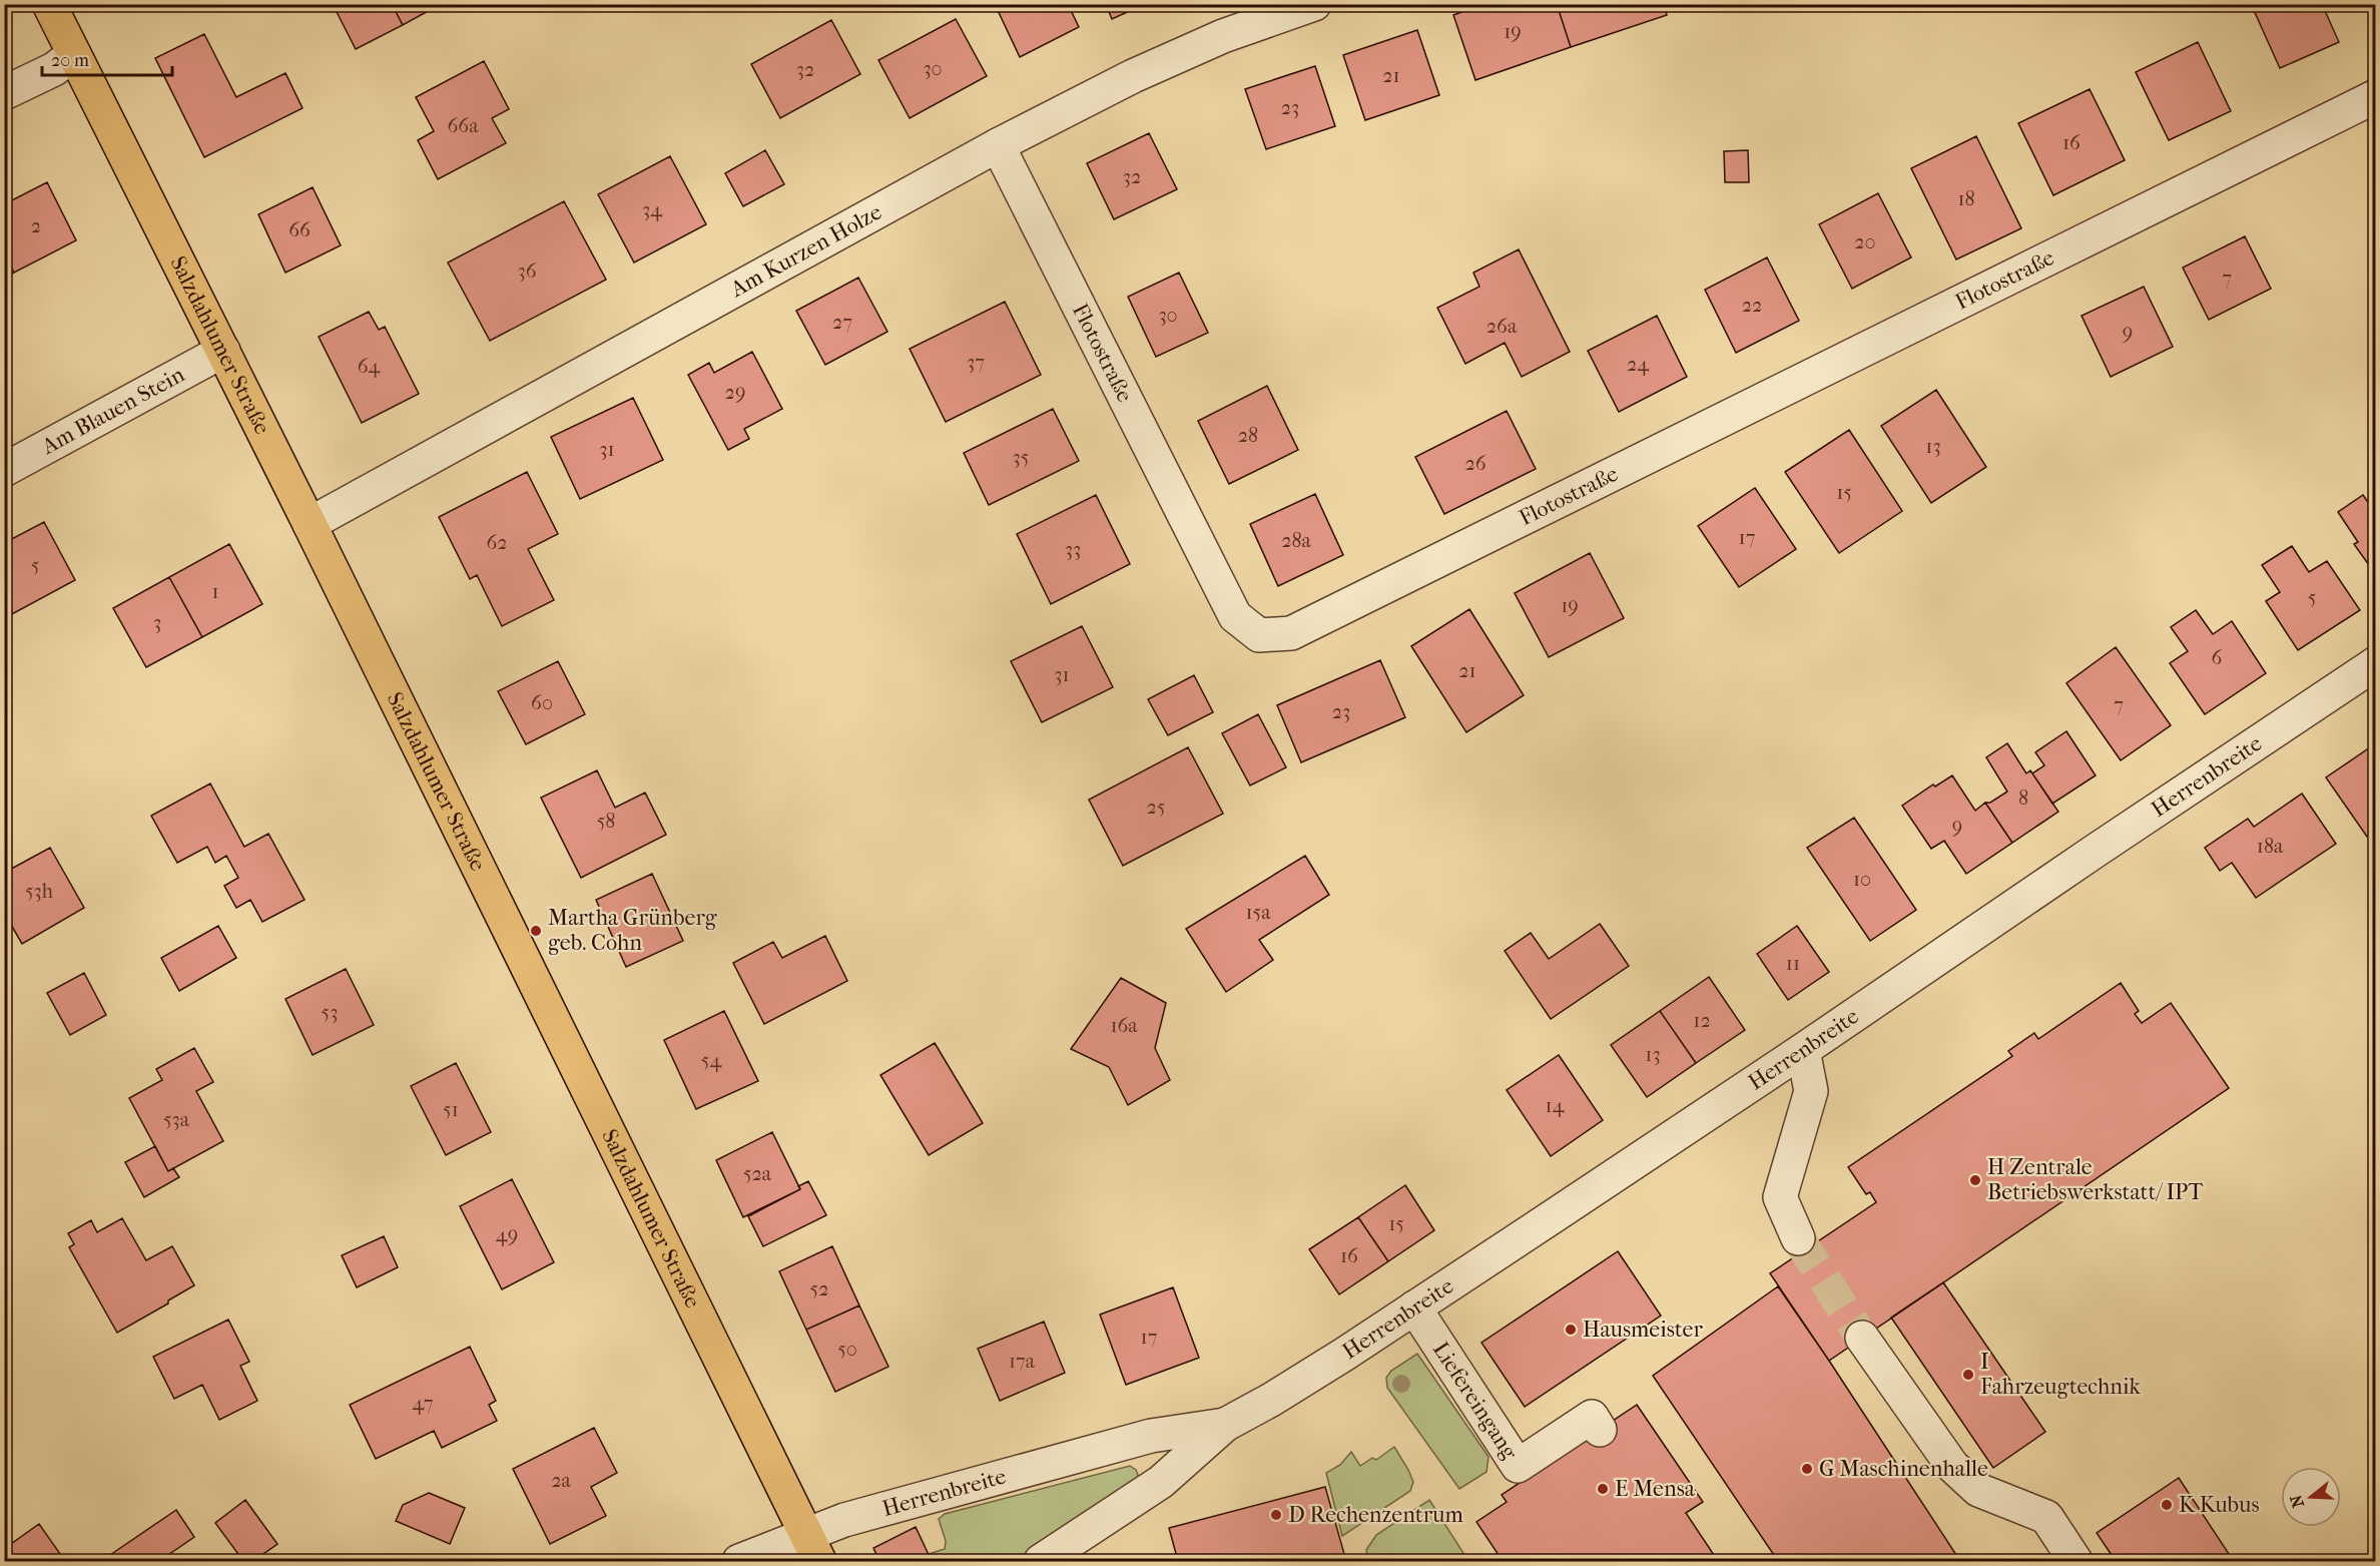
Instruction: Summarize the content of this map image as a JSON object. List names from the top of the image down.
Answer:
{
  "streets": {
    "main road": ["Salzdahlumer Straße"],
    "street": [
      "Am Kurzen Holze",
      "Flotostraße",
      "Am Blauen Stein",
      "Herrenbreite",
      "Liefereingang"
    ]
  },
  "crossings": [
    ["Am Kurzen Holze", "Flotostraße"],
    ["Am Kurzen Holze", "Salzdahlumer Straße"],
    ["Salzdahlumer Straße", "Am Blauen Stein"],
    ["Salzdahlumer Straße", "Herrenbreite"],
    ["Herrenbreite", "Liefereingang"]
  ],
  "places": [
    "Martha Grünberg geb. Cohn",
    "H Zentrale Betriebswerkstatt/ IPT",
    "Hausmeister",
    "I Fahrzeugtechnik",
    "G Maschinenhalle",
    "E Mensa",
    "K Kubus",
    "D Rechenzentrum"
  ],
  "house_numbers": [
    "19",
    "30",
    "32",
    "21",
    "23",
    "66a",
    "16",
    "32",
    "18",
    "34",
    "2",
    "66",
    "20",
    "36",
    "7",
    "22",
    "30",
    "27",
    "26a",
    "9",
    "37",
    "24",
    "64",
    "29",
    "28",
    "13",
    "31",
    "35",
    "26",
    "15",
    "17",
    "28a",
    "62",
    "33",
    "5",
    "1",
    "5",
    "19",
    "3",
    "6",
    "21",
    "31",
    "60",
    "7",
    "23",
    "8",
    "25",
    "58",
    "9",
    "18a",
    "10",
    "53h",
    "15a",
    "11",
    "53",
    "12",
    "16a",
    "13",
    "54",
    "14",
    "51",
    "53a",
    "52a",
    "15",
    "49",
    "16",
    "52",
    "17",
    "50",
    "17a",
    "47",
    "2a"
  ],
  "scale_bar": "20 m",
  "north": "left"
}
